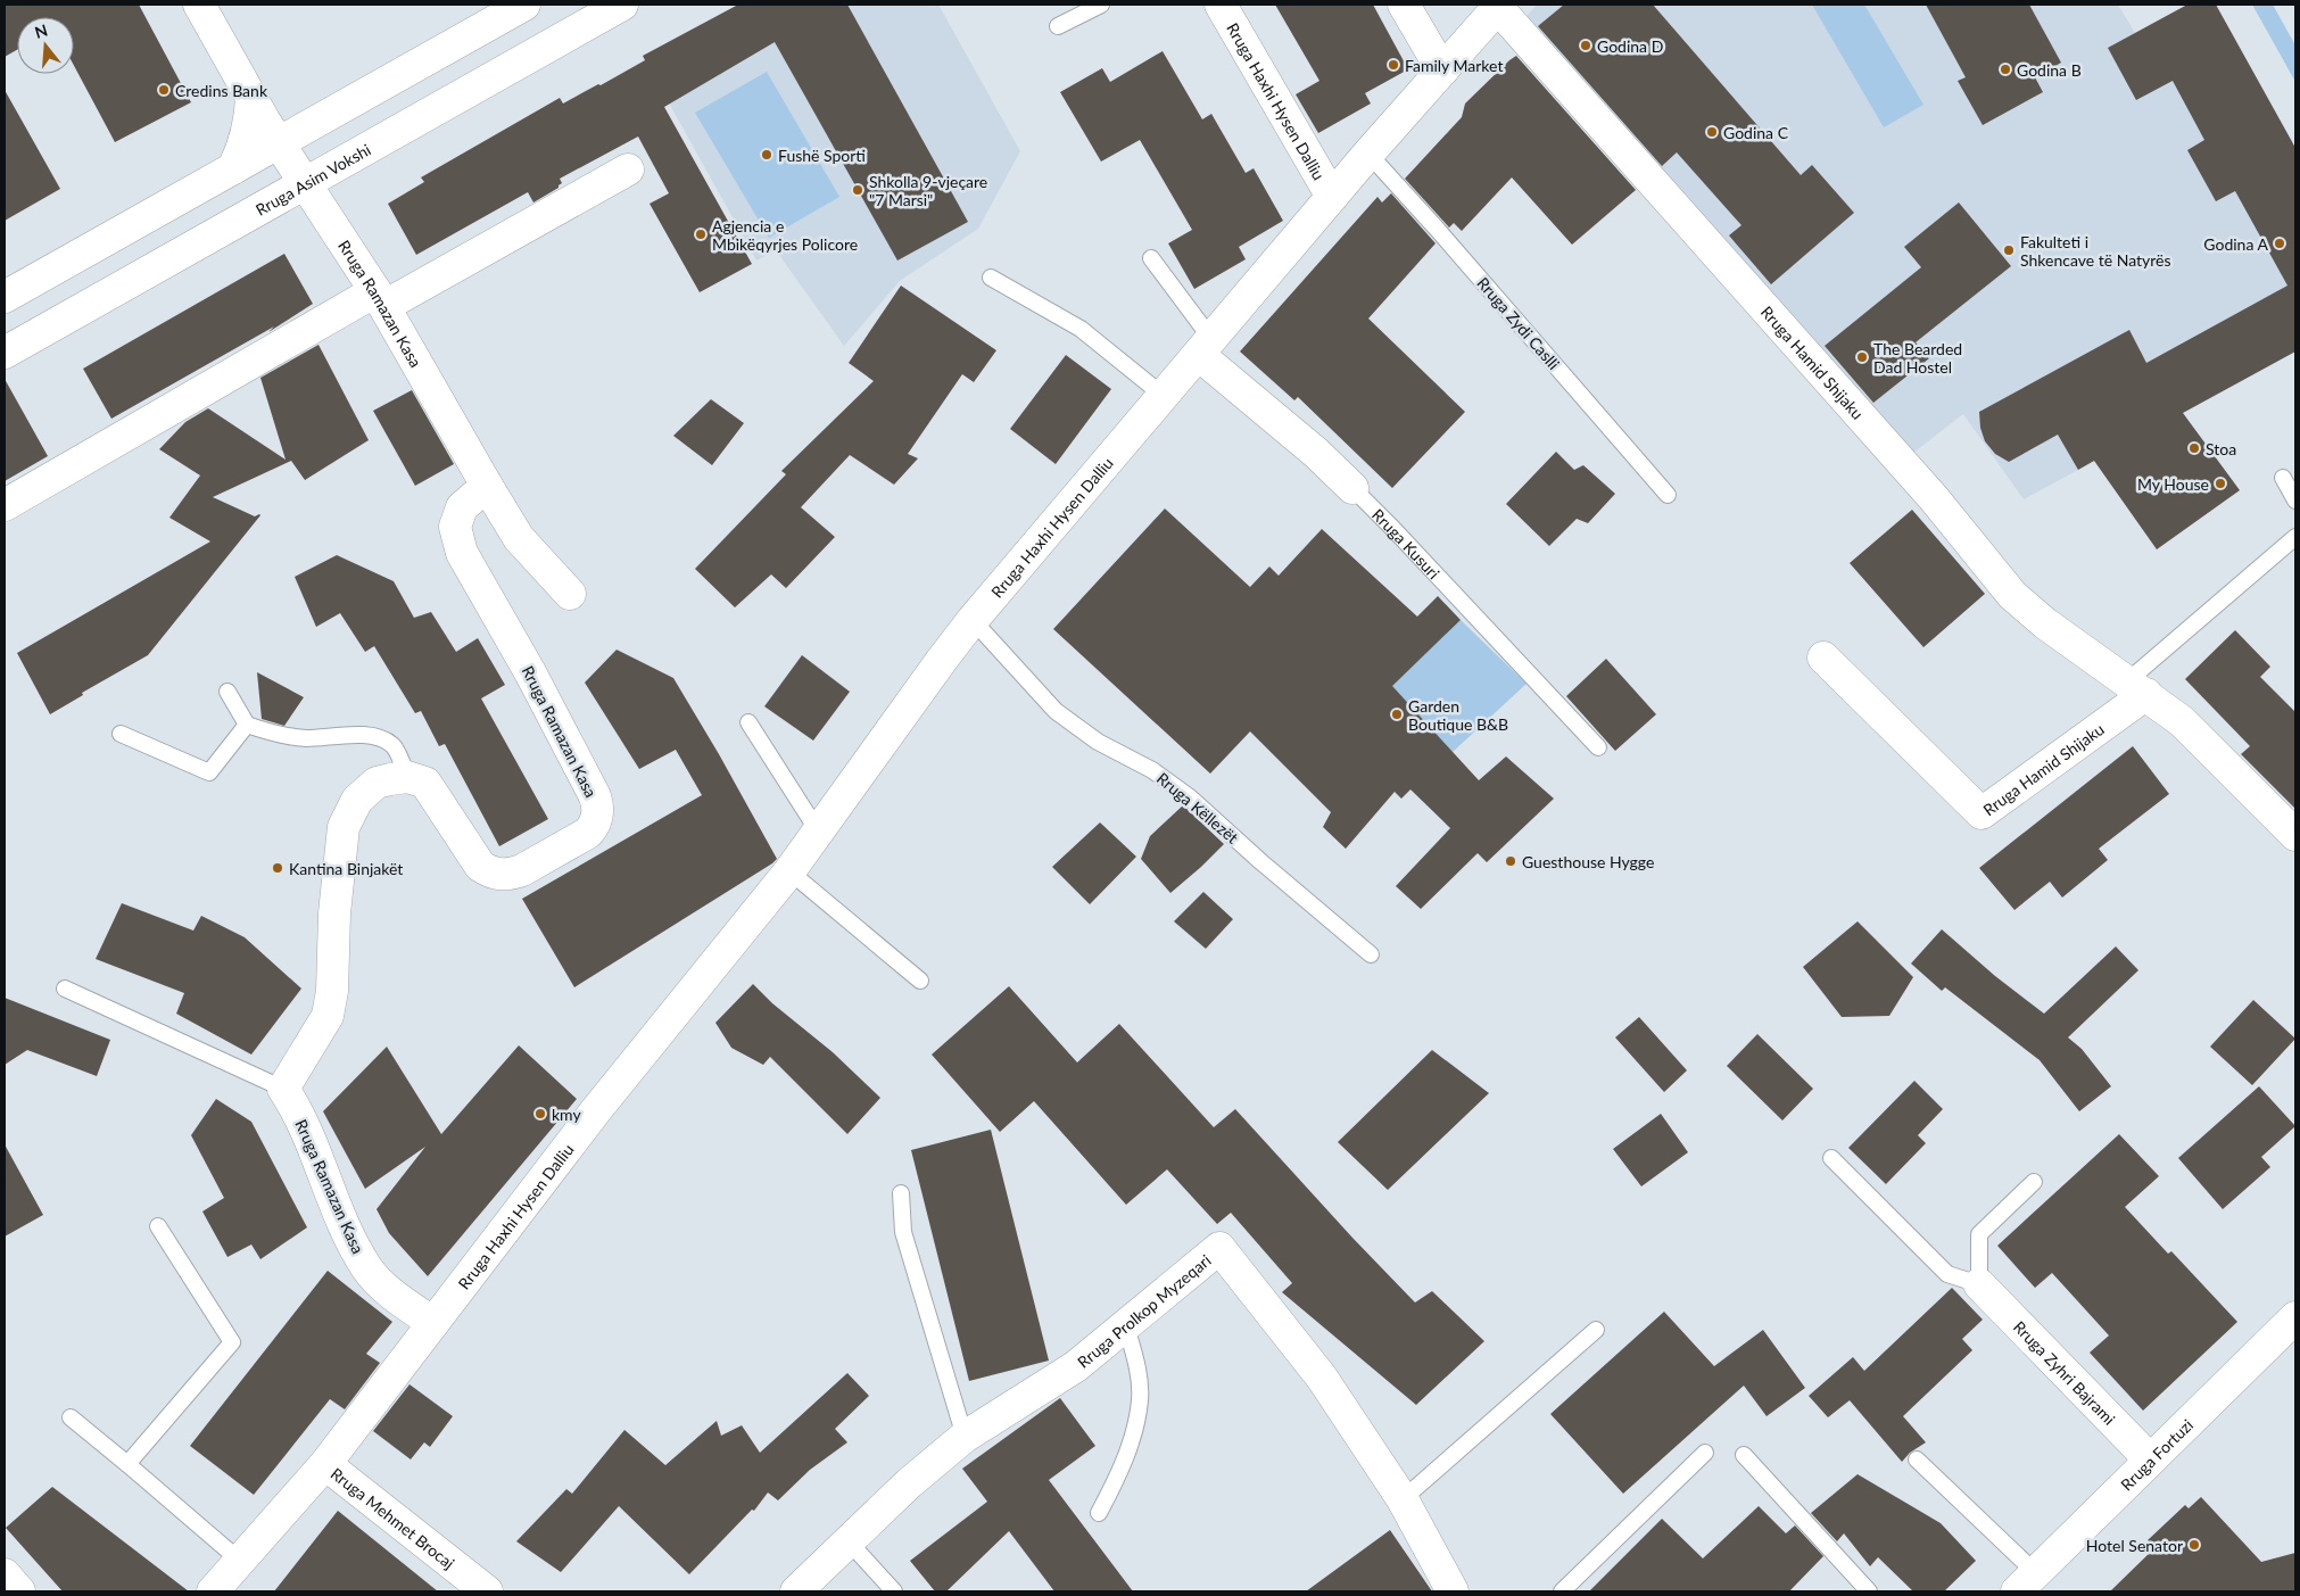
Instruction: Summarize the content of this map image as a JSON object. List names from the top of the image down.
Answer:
{
  "streets": {
    "street": [
      "Rruga Haxhi Hysen Dalliu",
      "Rruga Asim Vokshi",
      "Rruga Ramazan Kasa",
      "Rruga Hamid Shijaku",
      "Rruga Kusuri",
      "Rruga Prolkop Myzeqari",
      "Rruga Zyhri Bajrami",
      "Rruga Fortuzi",
      "Rruga Mehmet Brocaj"
    ],
    "lane": ["Rruga Zydi Caslli", "Rruga Këllezët"]
  },
  "crossings": [
    ["Rruga Haxhi Hysen Dalliu", "Rruga Ramazan Kasa"],
    ["Rruga Haxhi Hysen Dalliu", "Rruga Zydi Caslli"],
    ["Rruga Haxhi Hysen Dalliu", "Rruga Hamid Shijaku"],
    ["Rruga Haxhi Hysen Dalliu", "Rruga Kusuri"],
    ["Rruga Haxhi Hysen Dalliu", "Rruga Këllezët"],
    ["Rruga Haxhi Hysen Dalliu", "Rruga Mehmet Brocaj"],
    ["Rruga Asim Vokshi", "Rruga Ramazan Kasa"],
    ["Rruga Zyhri Bajrami", "Rruga Fortuzi"]
  ],
  "places": [
    "Godina D",
    "Family Market",
    "Godina B",
    "Credins Bank",
    "Godina C",
    "Fushë Sporti",
    "Shkolla 9-vjeçare \"7 Marsi\"",
    "Agjencia e Mbikëqyrjes Policore",
    "Godina A",
    "Fakulteti i Shkencave të Natyrës",
    "The Bearded Dad Hostel",
    "Stoa",
    "My House",
    "Garden Boutique B&B",
    "Guesthouse Hygge",
    "Kantina Binjakët",
    "kmy",
    "Hotel Senator"
  ],
  "north": "top"
}
